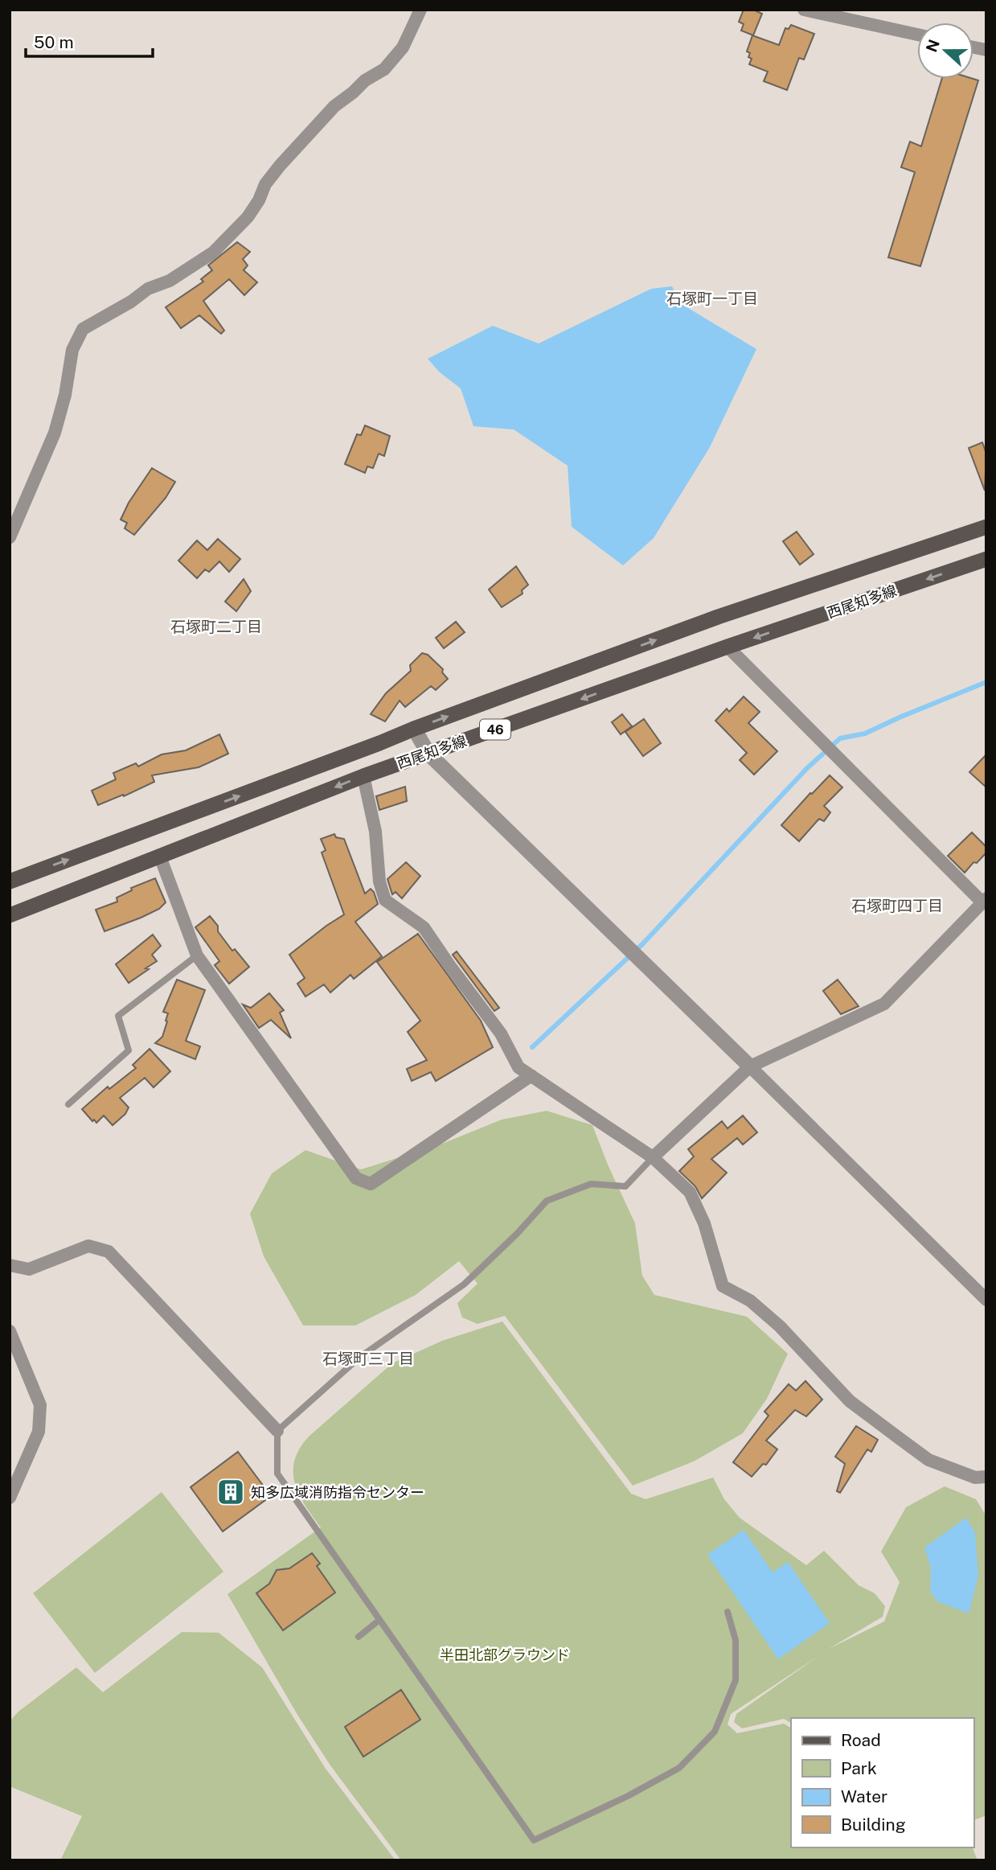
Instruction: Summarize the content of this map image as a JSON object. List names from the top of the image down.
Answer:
{
  "streets": {
    "main road": ["西尾知多線", "46"]
  },
  "districts": [
    "石塚町一丁目",
    "石塚町二丁目",
    "石塚町四丁目",
    "石塚町三丁目"
  ],
  "parks": ["半田北部グラウンド"],
  "places": {
    "building": ["知多広域消防指令センター"]
  },
  "legend": [
    "Road",
    "Park",
    "Water",
    "Building"
  ],
  "scale_bar": "50 m",
  "north": "left"
}
